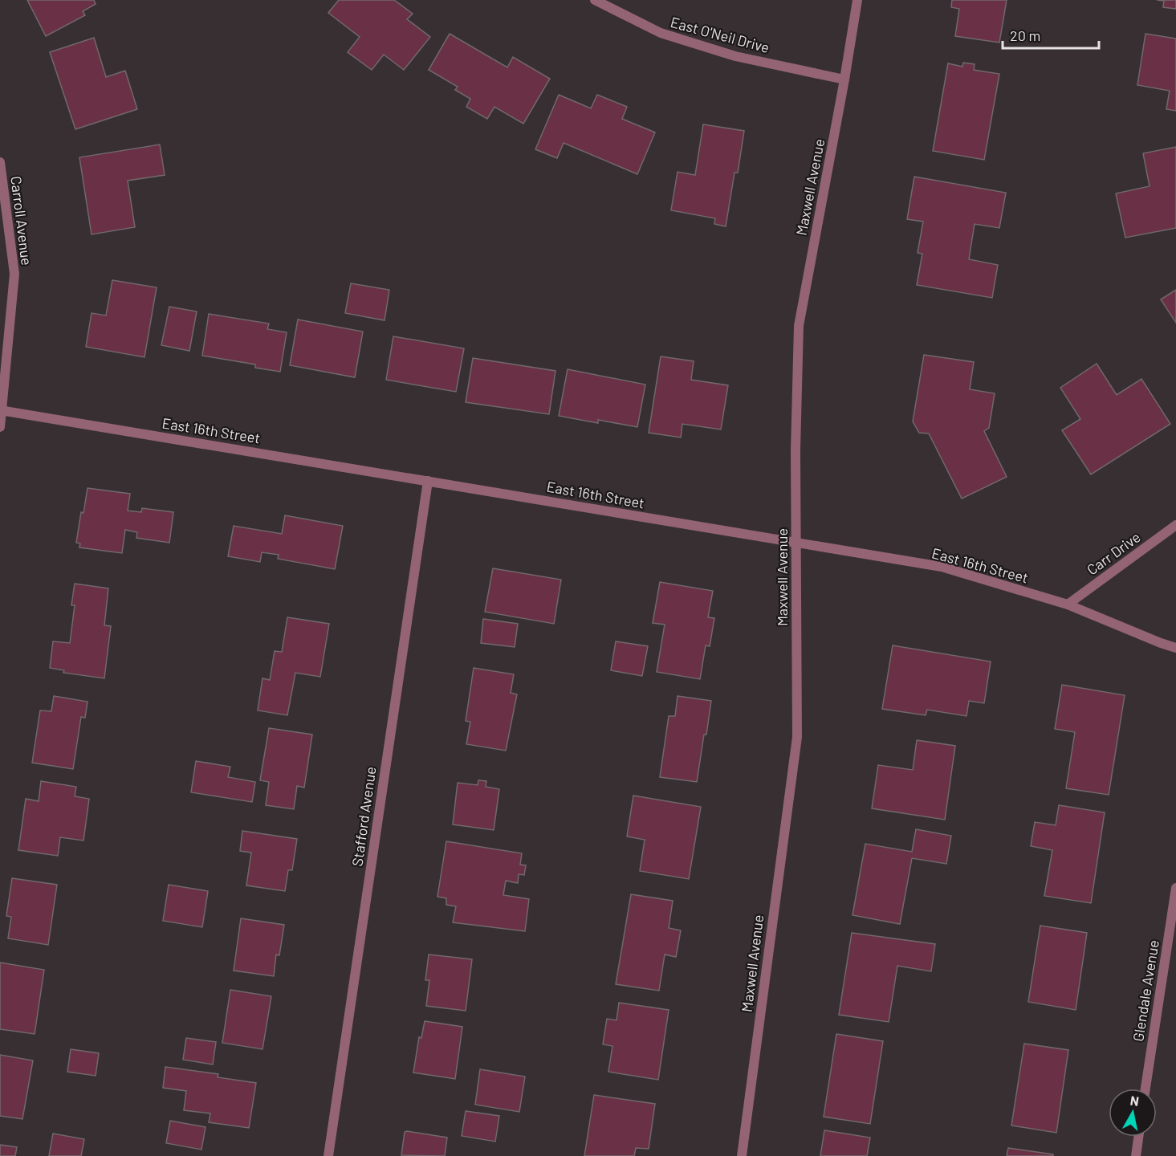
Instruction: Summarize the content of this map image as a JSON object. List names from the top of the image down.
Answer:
{
  "streets": {
    "street": [
      "East O'Neil Drive",
      "Maxwell Avenue",
      "Carroll Avenue",
      "East 16th Street",
      "Carr Drive",
      "Stafford Avenue",
      "Glendale Avenue"
    ]
  },
  "crossings": [
    ["East O'Neil Drive", "Maxwell Avenue"],
    ["Maxwell Avenue", "East 16th Street"],
    ["Carroll Avenue", "East 16th Street"],
    ["East 16th Street", "Carr Drive"],
    ["East 16th Street", "Stafford Avenue"]
  ],
  "scale_bar": "20 m",
  "north": "top"
}
